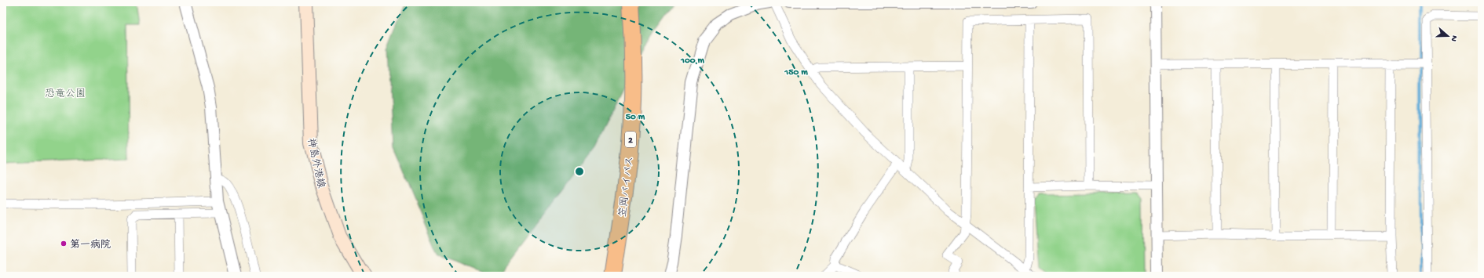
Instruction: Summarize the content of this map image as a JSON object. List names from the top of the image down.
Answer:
{
  "streets": {
    "highway": ["2", "笠岡バイパス"],
    "main road": ["神島外港線"]
  },
  "parks": ["恐竜公園"],
  "places": ["第一病院"],
  "north": "right",
  "rings": ["100 m", "150 m", "50 m"]
}
